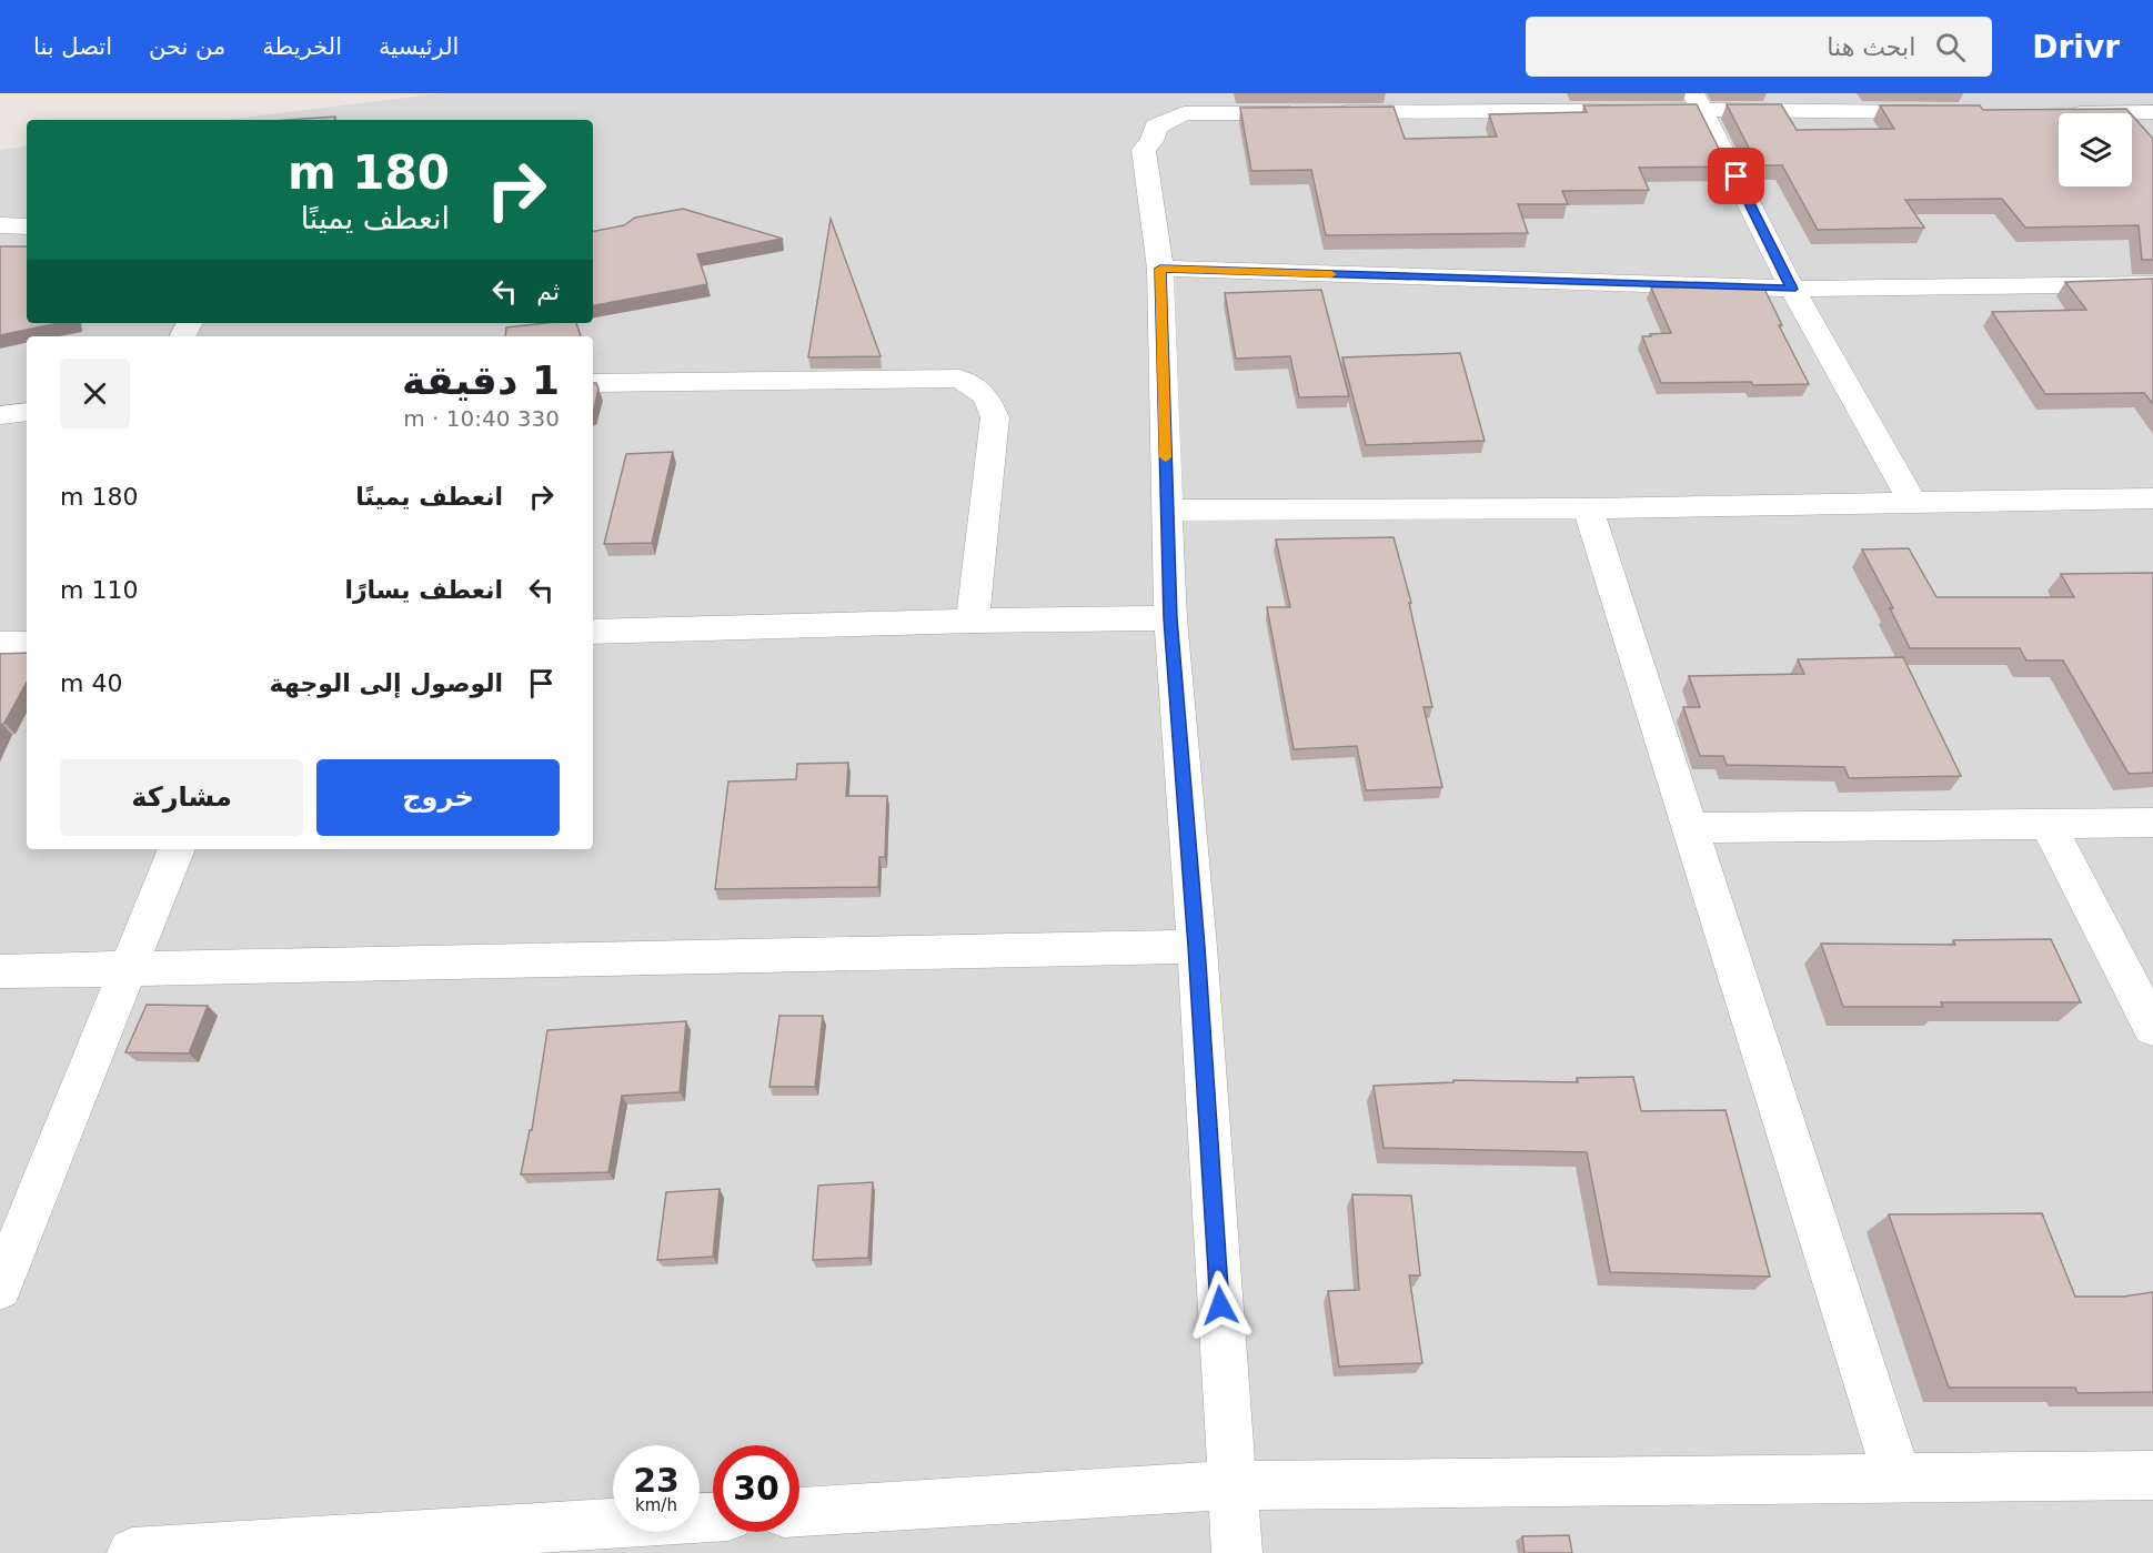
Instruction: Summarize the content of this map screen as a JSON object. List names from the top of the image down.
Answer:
{
  "page": {
    "header": "Drivr",
    "search": "ابحث هنا",
    "nav": [
      "الرئيسية",
      "الخريطة",
      "من نحن",
      "اتصل بنا"
    ],
    "turn": ["180 m", "انعطف يمينًا"],
    "then": "ثم",
    "heading": ["1 دقيقة", "330 m · 10:40"],
    "list": [
      {
        "name": "انعطف يمينًا",
        "value": "180 m"
      },
      {
        "name": "انعطف يسارًا",
        "value": "110 m"
      },
      {
        "name": "الوصول إلى الوجهة",
        "value": "40 m"
      }
    ],
    "buttons": ["خروج", "مشاركة"],
    "speed": "23 km/h",
    "limit": "30"
  }
}
